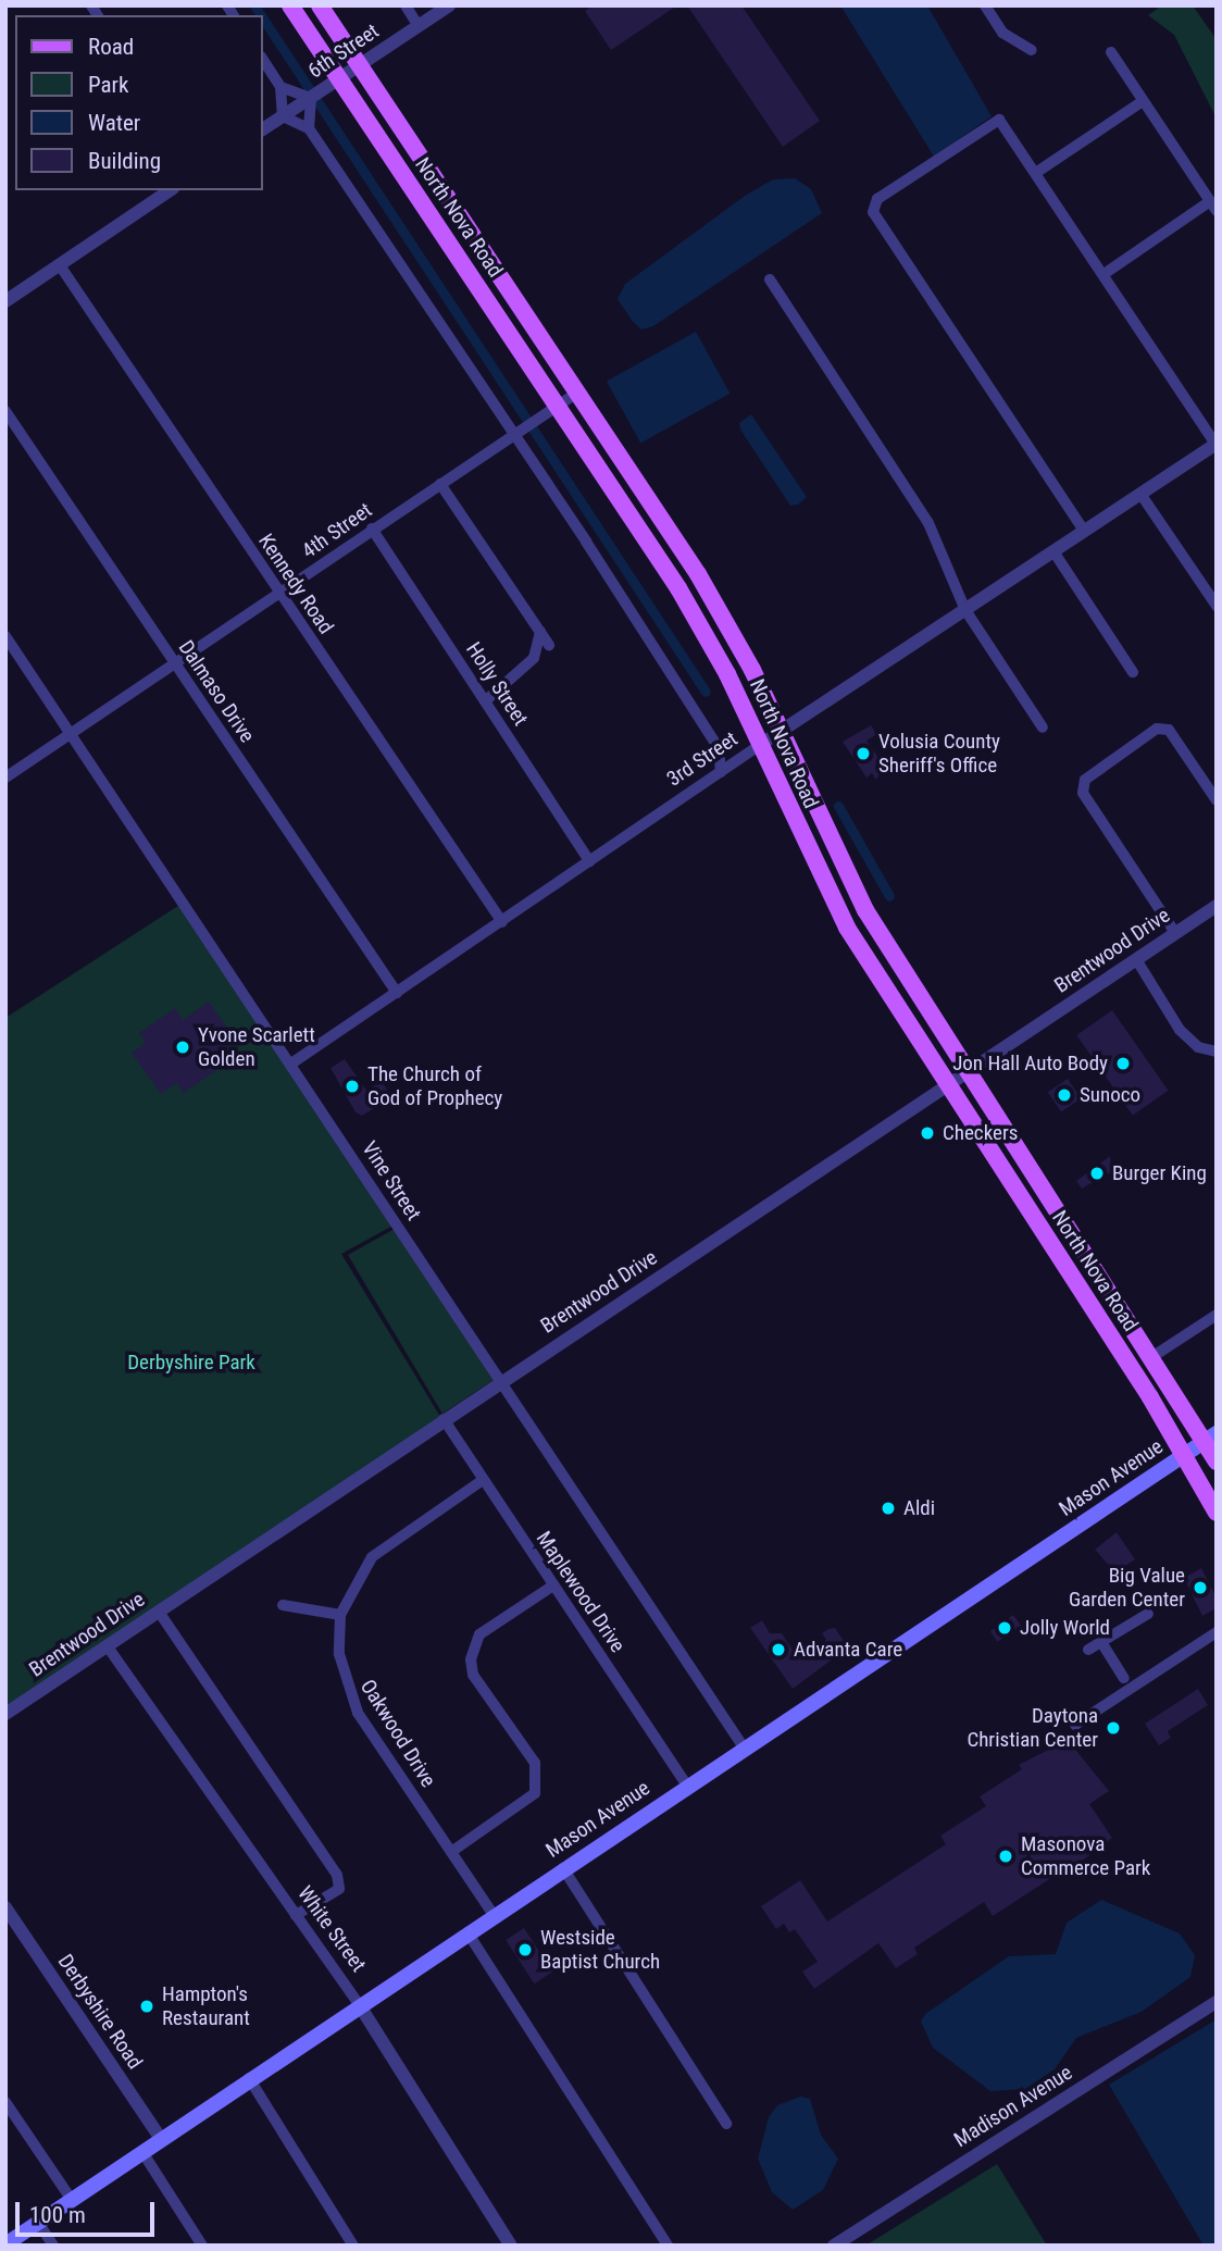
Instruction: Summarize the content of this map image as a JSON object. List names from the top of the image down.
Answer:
{
  "streets": {
    "main road": ["North Nova Road", "Mason Avenue"],
    "street": [
      "6th Street",
      "4th Street",
      "Kennedy Road",
      "Holly Street",
      "Dalmaso Drive",
      "3rd Street",
      "Brentwood Drive",
      "Vine Street",
      "Maplewood Drive",
      "Oakwood Drive",
      "White Street",
      "Derbyshire Road",
      "Madison Avenue"
    ]
  },
  "crossings": [
    ["6th Street", "North Nova Road"],
    ["North Nova Road", "4th Street"],
    ["North Nova Road", "3rd Street"],
    ["North Nova Road", "Brentwood Drive"],
    ["North Nova Road", "Mason Avenue"],
    ["4th Street", "Kennedy Road"],
    ["4th Street", "Holly Street"],
    ["4th Street", "Dalmaso Drive"],
    ["4th Street", "Vine Street"],
    ["Kennedy Road", "3rd Street"],
    ["Holly Street", "3rd Street"],
    ["Dalmaso Drive", "3rd Street"],
    ["3rd Street", "Vine Street"],
    ["Brentwood Drive", "Vine Street"],
    ["Brentwood Drive", "Maplewood Drive"],
    ["Brentwood Drive", "White Street"],
    ["Vine Street", "Mason Avenue"],
    ["Mason Avenue", "Maplewood Drive"],
    ["Mason Avenue", "Oakwood Drive"],
    ["Mason Avenue", "White Street"],
    ["Mason Avenue", "Derbyshire Road"],
    ["Maplewood Drive", "Oakwood Drive"]
  ],
  "parks": ["Derbyshire Park"],
  "places": [
    "Volusia County Sheriff's Office",
    "Yvone Scarlett Golden",
    "Jon Hall Auto Body",
    "The Church of God of Prophecy",
    "Sunoco",
    "Checkers",
    "Burger King",
    "Aldi",
    "Big Value Garden Center",
    "Jolly World",
    "Advanta Care",
    "Daytona Christian Center",
    "Masonova Commerce Park",
    "Westside Baptist Church",
    "Hampton's Restaurant"
  ],
  "legend": [
    "Road",
    "Park",
    "Water",
    "Building"
  ],
  "scale_bar": "100 m"
}
